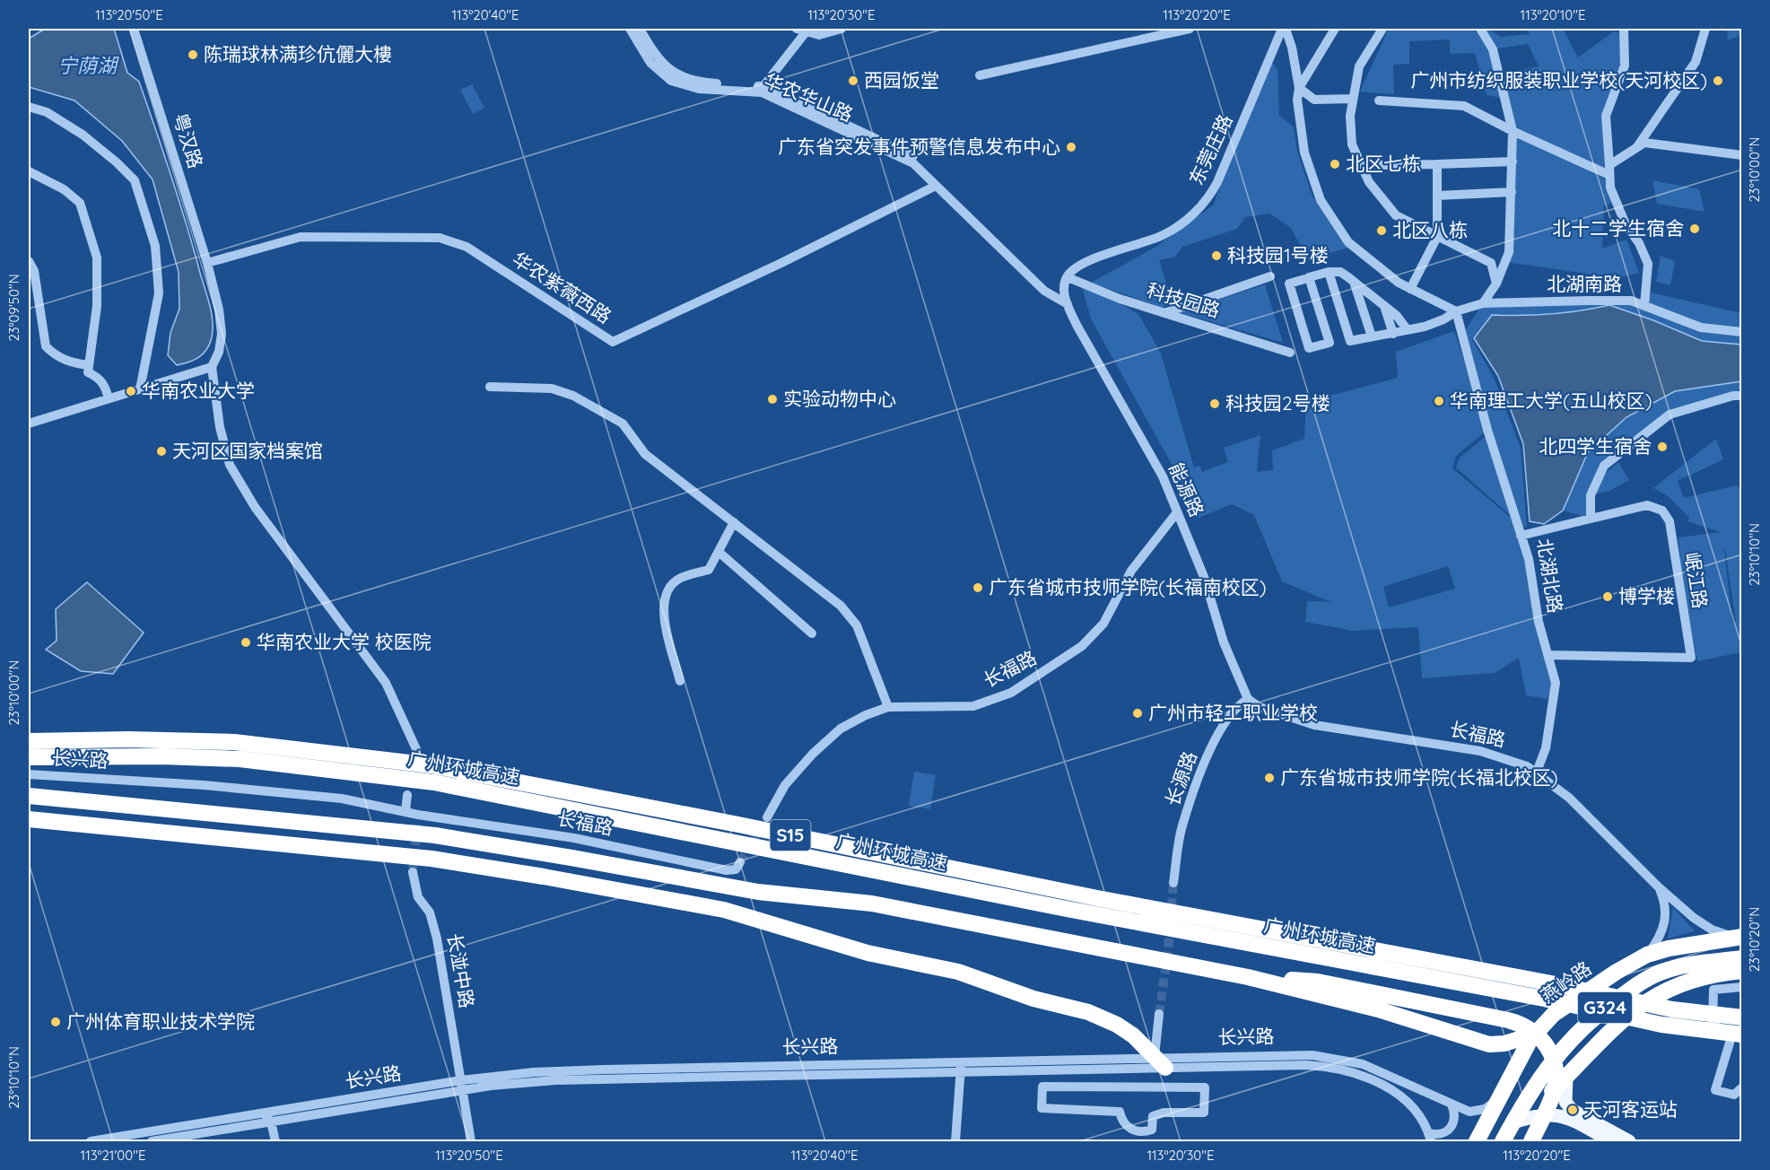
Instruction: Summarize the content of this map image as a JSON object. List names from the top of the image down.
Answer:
{
  "streets": {
    "highway": [
      "广州环城高速",
      "S15",
      "燕岭路",
      "G324"
    ],
    "street": [
      "华农华山路",
      "粤汉路",
      "东莞庄路",
      "北湖南路",
      "华农紫薇西路",
      "科技园路",
      "能源路",
      "北湖北路",
      "岷江路",
      "长福路",
      "长兴路",
      "长源路",
      "长湴中路"
    ]
  },
  "crossings": [
    ["华农华山路", "华农紫薇西路"],
    ["华农华山路", "能源路"],
    ["粤汉路", "华农紫薇西路"],
    ["东莞庄路", "科技园路"],
    ["能源路", "长福路"],
    ["能源路", "长源路"],
    ["北湖北路", "岷江路"],
    ["北湖北路", "长福路"],
    ["长福路", "长兴路"],
    ["长福路", "长源路"],
    ["长福路", "燕岭路"],
    ["长兴路", "长湴中路"],
    ["长兴路", "燕岭路"]
  ],
  "water": ["宁荫湖"],
  "places": [
    "陈瑞球林满珍伉儷大樓",
    "西园饭堂",
    "广州市纺织服装职业学校(天河校区)",
    "广东省突发事件预警信息发布中心",
    "北区七栋",
    "北十二学生宿舍",
    "北区八栋",
    "科技园1号楼",
    "华南农业大学",
    "实验动物中心",
    "华南理工大学(五山校区)",
    "科技园2号楼",
    "北四学生宿舍",
    "天河区国家档案馆",
    "广东省城市技师学院(长福南校区)",
    "博学楼",
    "华南农业大学 校医院",
    "广州市轻工职业学校",
    "广东省城市技师学院(长福北校区)",
    "广州体育职业技术学院",
    "天河客运站"
  ],
  "coordinates": [
    "113°20'50\"E",
    "113°20'40\"E",
    "113°20'30\"E",
    "113°20'20\"E",
    "113°20'10\"E",
    "23°10'00\"N",
    "23°09'50\"N",
    "23°10'10\"N",
    "23°10'20\"N",
    "113°21'00\"E"
  ]
}
